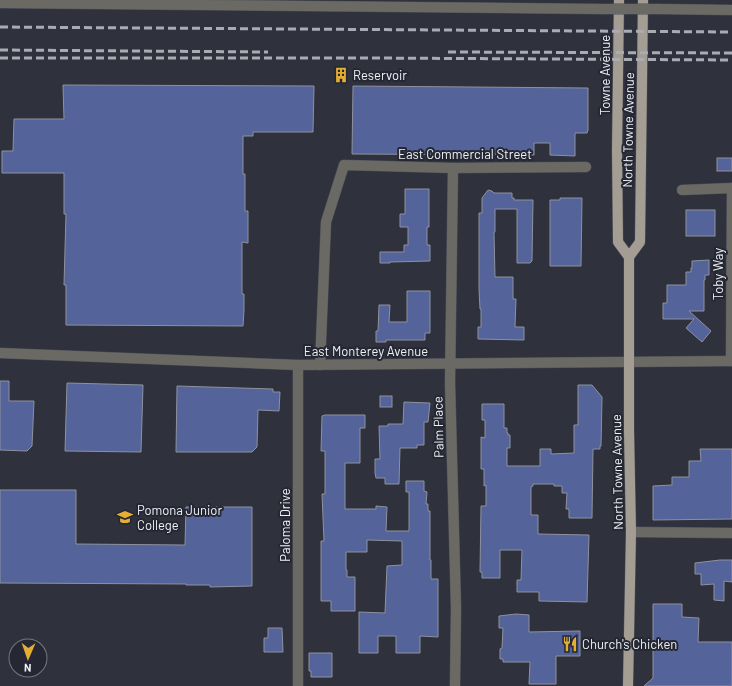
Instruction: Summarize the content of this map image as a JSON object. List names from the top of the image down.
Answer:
{
  "streets": {
    "main road": ["Towne Avenue", "North Towne Avenue"],
    "street": [
      "East Commercial Street",
      "Toby Way",
      "East Monterey Avenue",
      "Palm Place",
      "Paloma Drive"
    ]
  },
  "crossings": [
    ["Towne Avenue", "North Towne Avenue"],
    ["North Towne Avenue", "East Monterey Avenue"],
    ["East Commercial Street", "East Monterey Avenue"],
    ["East Commercial Street", "Palm Place"],
    ["Toby Way", "East Monterey Avenue"],
    ["East Monterey Avenue", "Palm Place"],
    ["East Monterey Avenue", "Paloma Drive"]
  ],
  "places": {
    "building": ["Reservoir"],
    "school or university": ["Pomona Junior College"],
    "restaurant": ["Church's Chicken"]
  },
  "north": "bottom"
}
